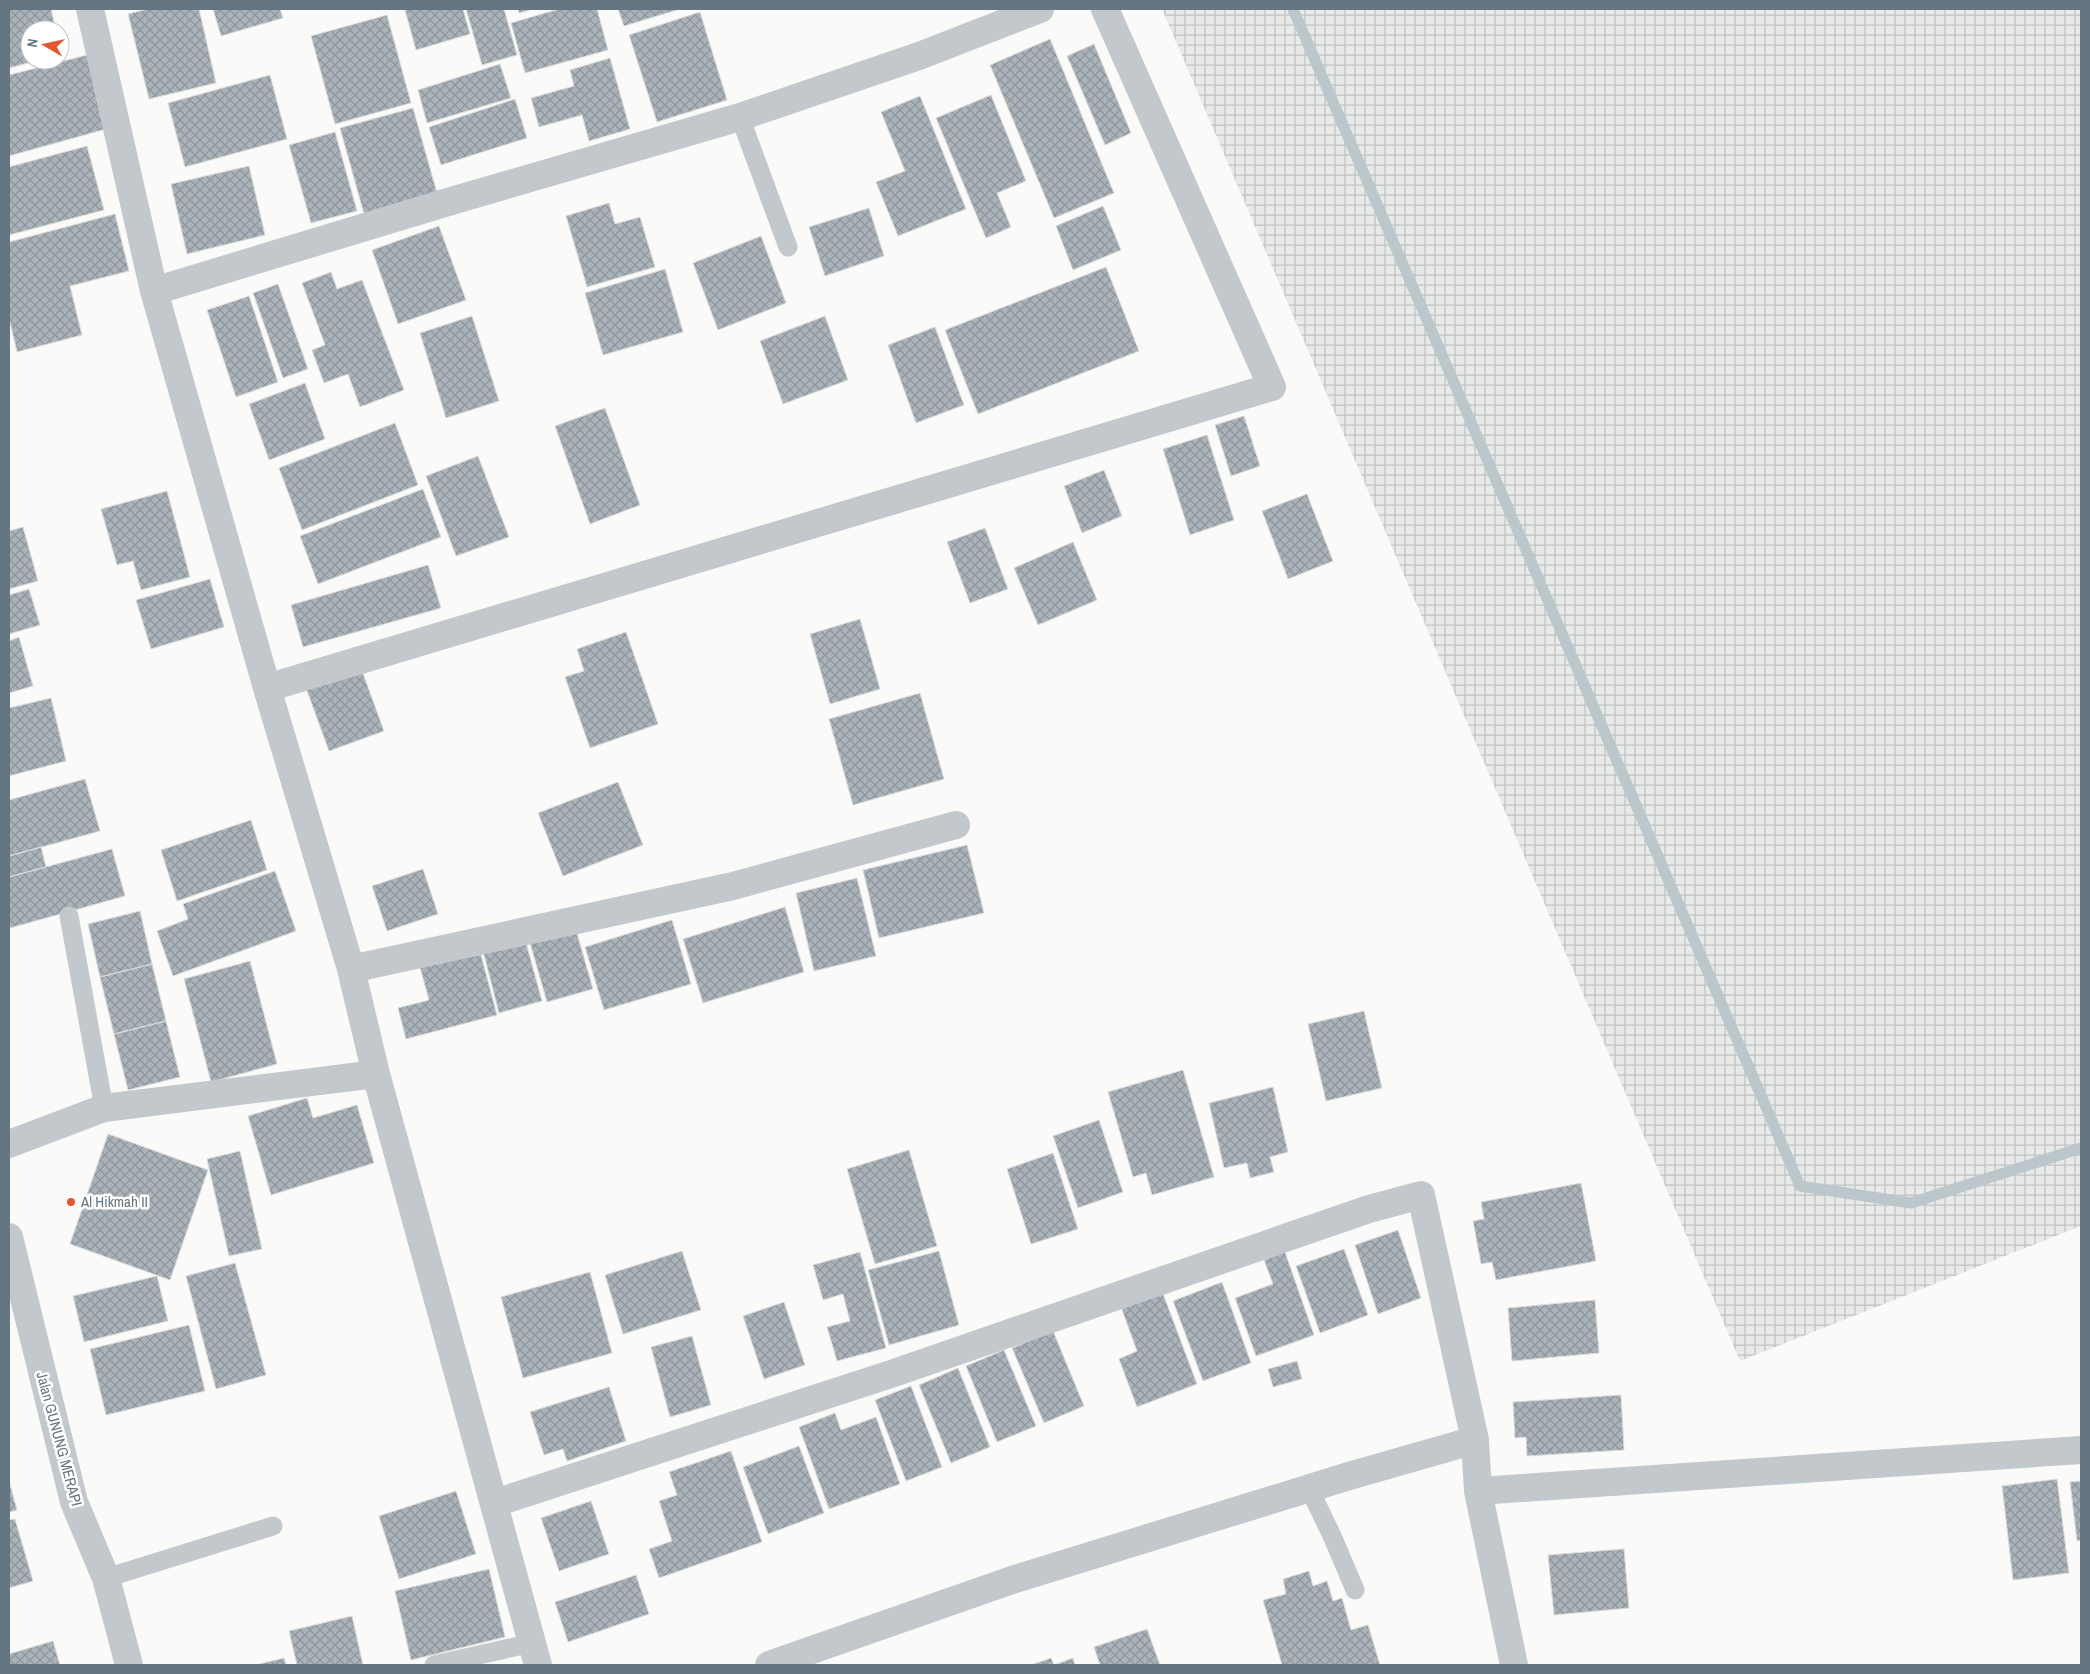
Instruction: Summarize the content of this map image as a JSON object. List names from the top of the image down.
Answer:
{
  "streets": {
    "street": ["Jalan GUNUNG MERAPI"]
  },
  "places": ["Al Hikmah II"],
  "north": "left"
}
